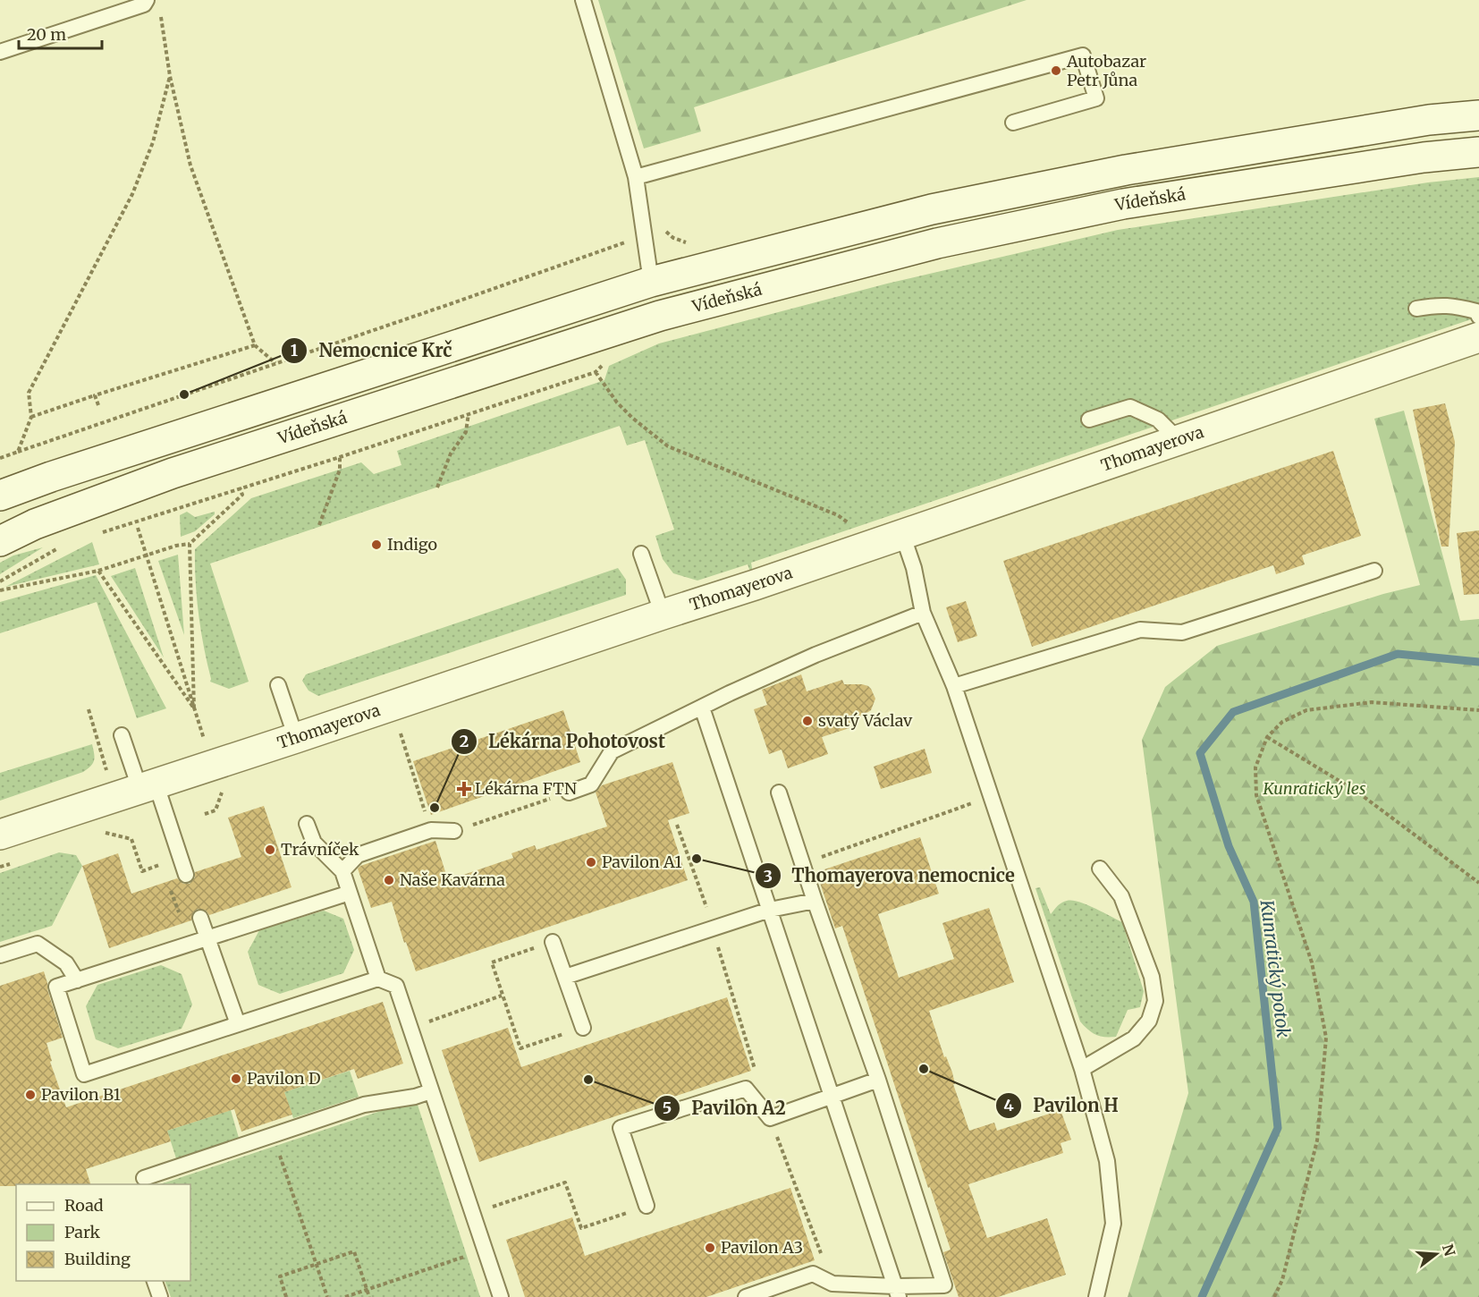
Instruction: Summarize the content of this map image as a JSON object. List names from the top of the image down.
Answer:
{
  "streets": {
    "main road": ["Vídeňská", "Thomayerova"]
  },
  "water": ["Kunratický potok"],
  "parks": ["Kunratický les"],
  "places": {
    "other": [
      "Autobazar Petr Jůna",
      "Nemocnice Krč",
      "Indigo",
      "svatý Václav",
      "Lékárna Pohotovost",
      "Trávníček",
      "Thomayerova nemocnice",
      "Pavilon A1",
      "Naše Kavárna",
      "Pavilon H",
      "Pavilon D",
      "Pavilon A2",
      "Pavilon B1",
      "Pavilon A3"
    ],
    "health": ["Lékárna FTN"]
  },
  "legend": ["Road", "Park", "Building"],
  "scale_bar": "20 m",
  "north": "right"
}
